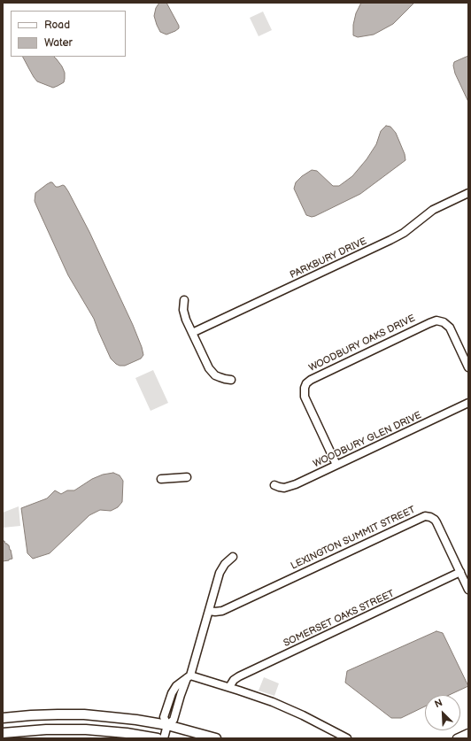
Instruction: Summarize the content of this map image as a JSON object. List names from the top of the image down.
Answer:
{
  "streets": {
    "street": [
      "PARKBURY DRIVE",
      "WOODBURY OAKS DRIVE",
      "WOODBURY GLEN DRIVE",
      "LEXINGTON SUMMIT STREET",
      "SOMERSET OAKS STREET"
    ]
  },
  "crossings": [
    ["WOODBURY OAKS DRIVE", "WOODBURY GLEN DRIVE"],
    ["LEXINGTON SUMMIT STREET", "SOMERSET OAKS STREET"]
  ],
  "legend": ["Road", "Water"],
  "north": "top left"
}
